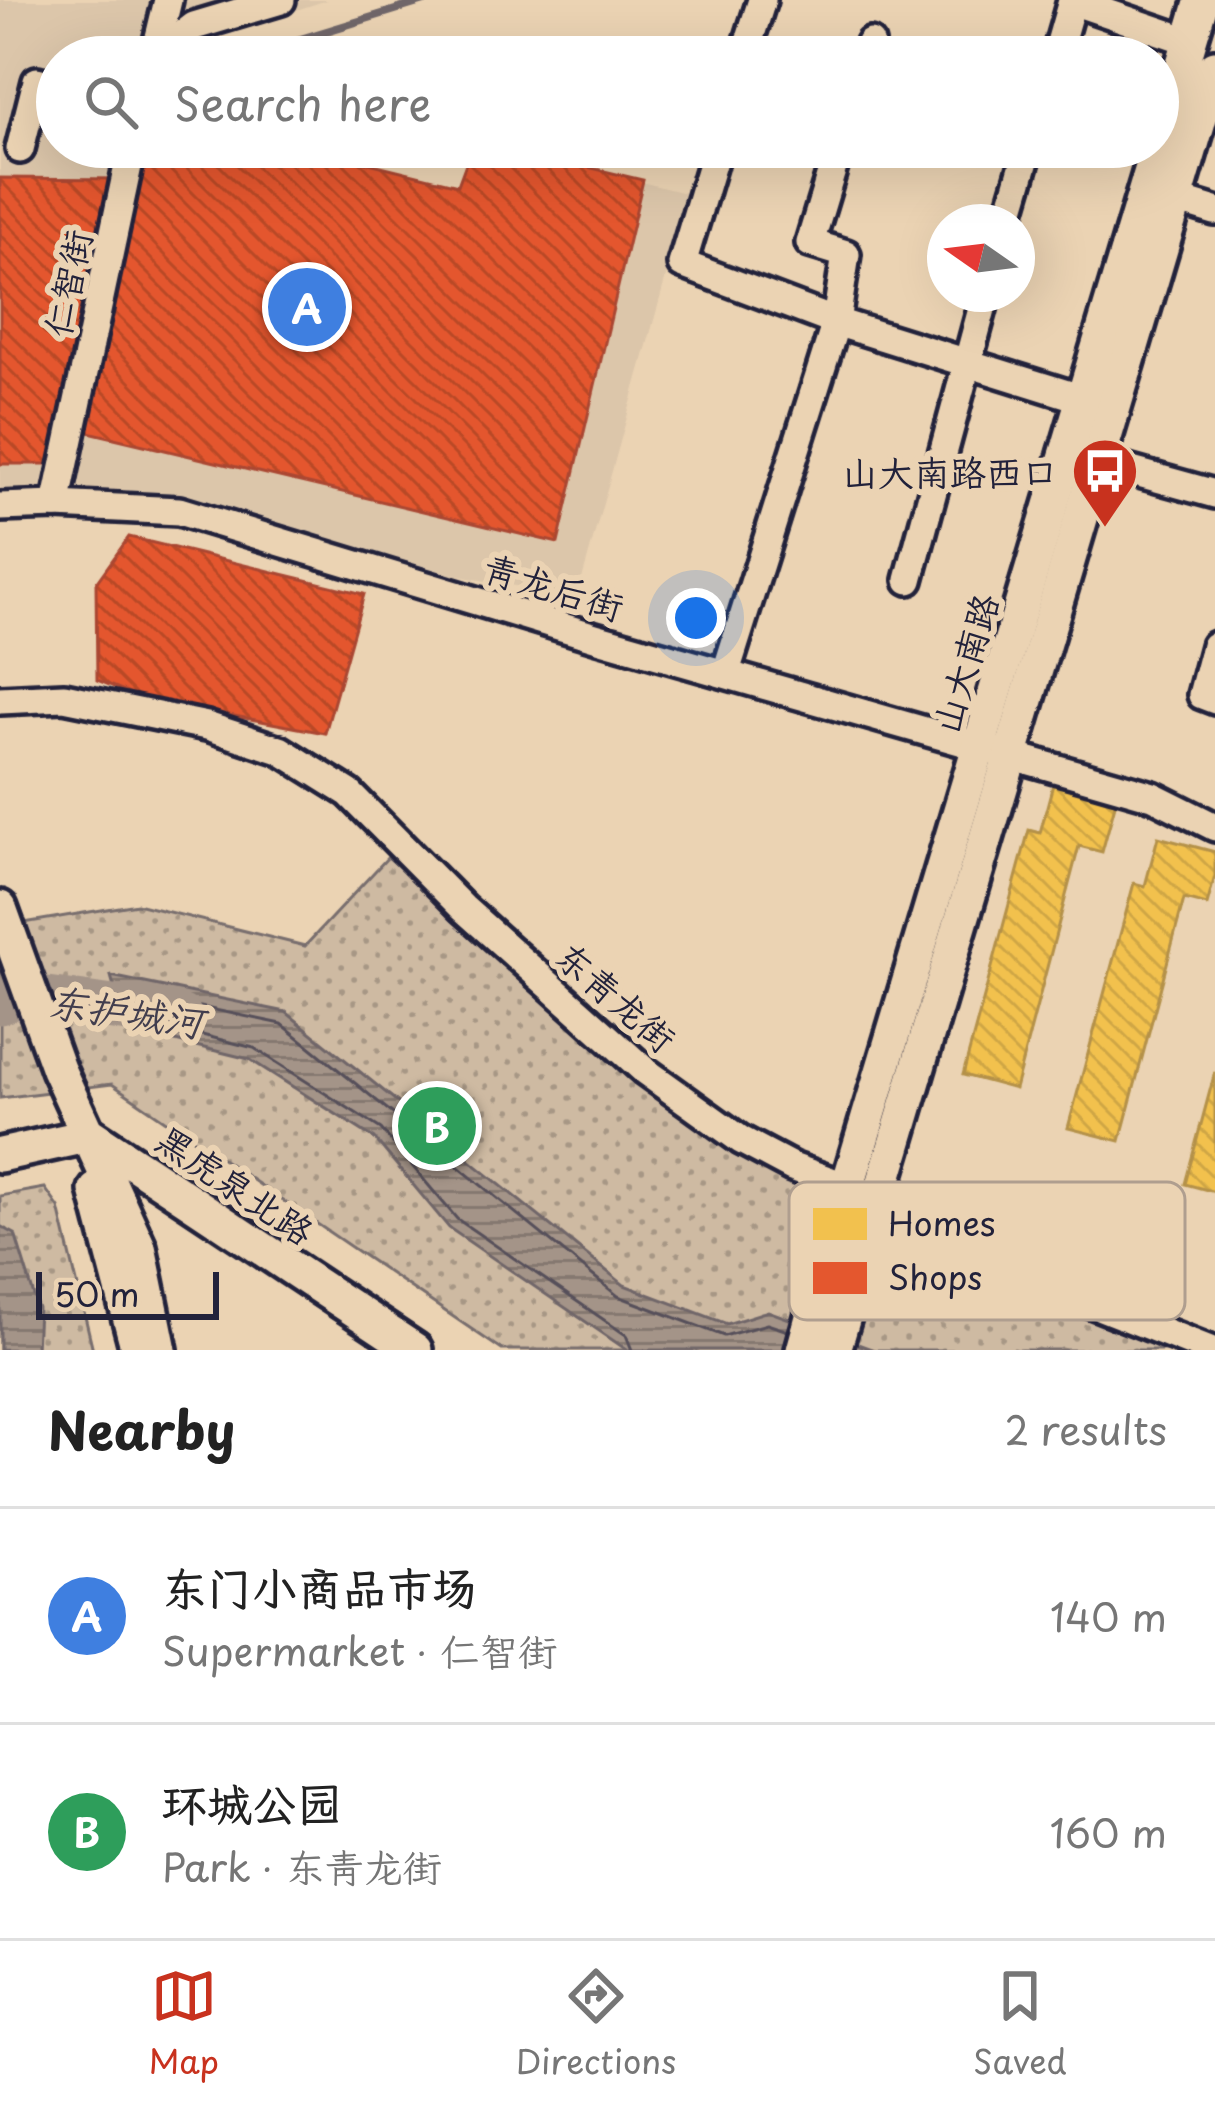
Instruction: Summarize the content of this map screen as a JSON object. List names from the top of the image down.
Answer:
{
  "streets": {
    "main road": ["山大南路", "黑虎泉北路"],
    "street": ["仁智街", "青龙后街", "东青龙街"]
  },
  "crossings": [
    ["仁智街", "青龙后街"],
    ["青龙后街", "山大南路"]
  ],
  "water": ["东护城河"],
  "places": {
    "bus stop": ["山大南路西口"]
  },
  "legend": ["Homes", "Shops"],
  "scale_bar": "50 m",
  "north": "left",
  "page": {
    "search": "Search here",
    "pins": ["A", "B"],
    "scale": "50 m",
    "heading": ["Nearby", "2 results"],
    "list": [
      {
        "mark": "A",
        "name": "东门小商品市场",
        "note": "Supermarket · 仁智街",
        "value": "140 m"
      },
      {
        "mark": "B",
        "name": "环城公园",
        "note": "Park · 东青龙街",
        "value": "160 m"
      }
    ],
    "nav": ["Map", "Directions", "Saved"]
  }
}
